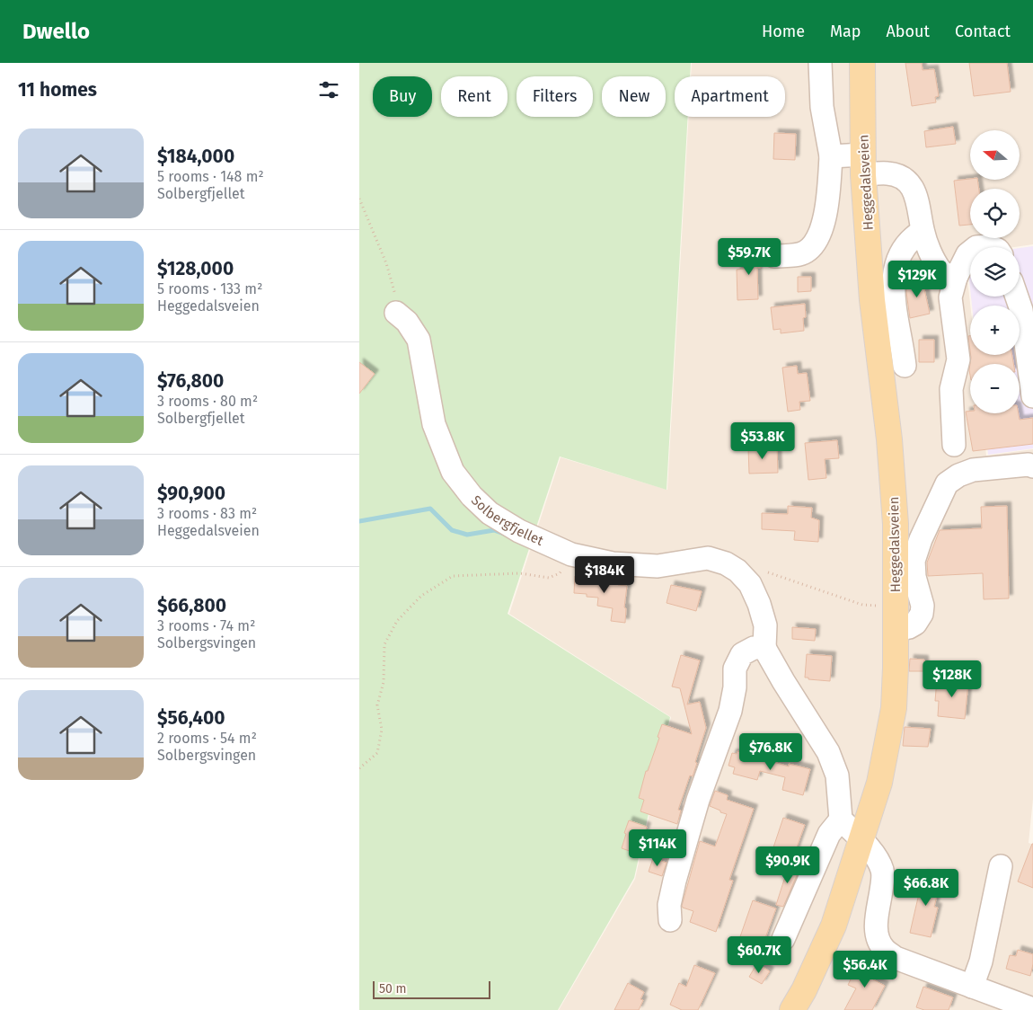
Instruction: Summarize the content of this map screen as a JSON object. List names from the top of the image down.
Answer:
{
  "streets": {
    "main road": ["Heggedalsveien"],
    "street": ["Solbergfjellet"]
  },
  "scale_bar": "50 m",
  "north": "left",
  "page": {
    "header": "Dwello",
    "nav": [
      "Home",
      "Map",
      "About",
      "Contact"
    ],
    "heading": "11 homes",
    "chip": [
      "Buy",
      "Rent",
      "Filters",
      "New",
      "Apartment"
    ],
    "list": [
      {
        "name": "$184,000",
        "note": "5 rooms · 148 m² · Solbergfjellet"
      },
      {
        "name": "$128,000",
        "note": "5 rooms · 133 m² · Heggedalsveien"
      },
      {
        "name": "$76,800",
        "note": "3 rooms · 80 m² · Solbergfjellet"
      },
      {
        "name": "$90,900",
        "note": "3 rooms · 83 m² · Heggedalsveien"
      },
      {
        "name": "$66,800",
        "note": "3 rooms · 74 m² · Solbergsvingen"
      },
      {
        "name": "$56,400",
        "note": "2 rooms · 54 m² · Solbergsvingen"
      }
    ],
    "map_buttons": ["+", "−"],
    "price": [
      "$59.7K",
      "$129K",
      "$53.8K",
      "$184K",
      "$128K",
      "$76.8K",
      "$114K",
      "$90.9K",
      "$66.8K",
      "$60.7K",
      "$56.4K"
    ],
    "scale": "50 m"
  }
}
